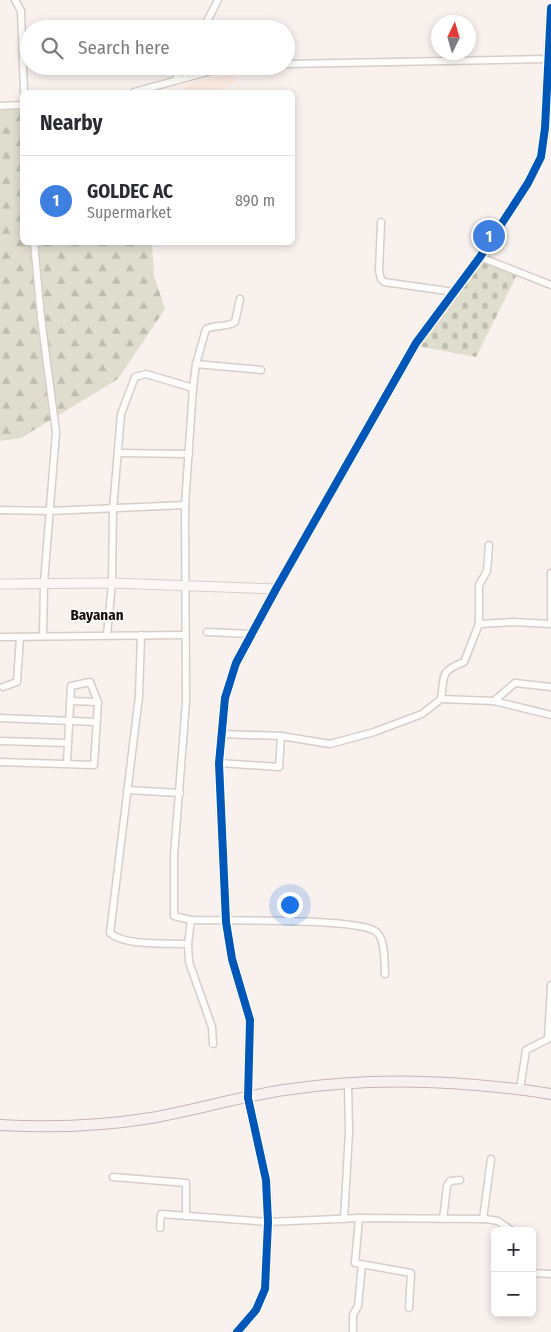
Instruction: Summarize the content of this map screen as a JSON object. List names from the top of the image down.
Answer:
{
  "districts": ["Bayanan"],
  "north": "top",
  "page": {
    "search": "Search here",
    "heading": "Nearby",
    "list": [
      {
        "mark": "1",
        "name": "GOLDEC AC",
        "note": "Supermarket",
        "value": "890 m"
      }
    ],
    "pins": "1",
    "map_buttons": ["+", "−"]
  }
}
